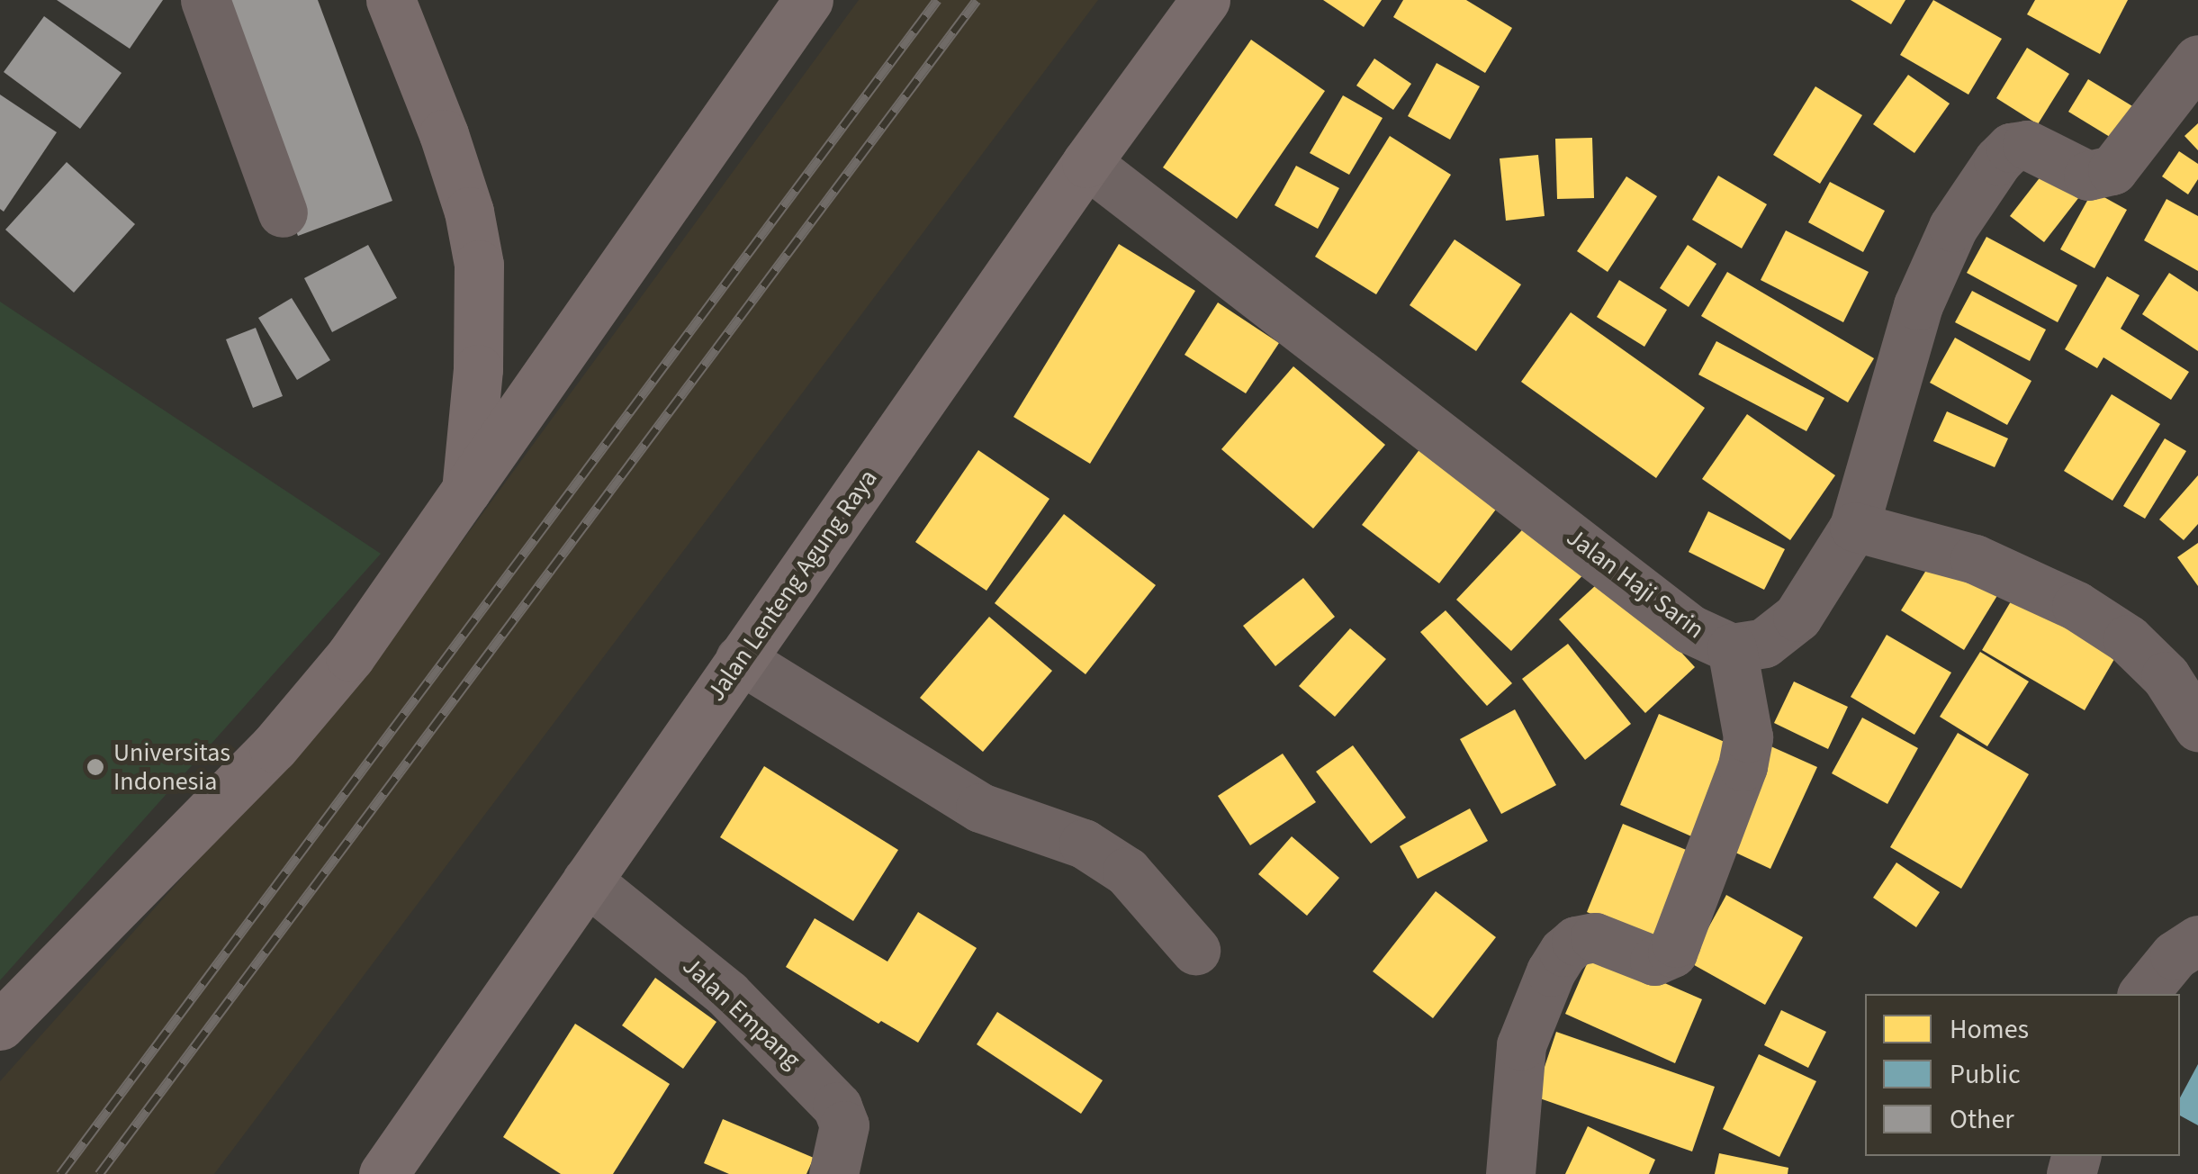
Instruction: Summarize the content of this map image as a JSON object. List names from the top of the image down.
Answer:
{
  "streets": {
    "main road": ["Jalan Lenteng Agung Raya"],
    "street": ["Jalan Haji Sarin", "Jalan Empang"]
  },
  "crossings": [
    ["Jalan Haji Sarin", "Jalan Lenteng Agung Raya"],
    ["Jalan Lenteng Agung Raya", "Jalan Empang"]
  ],
  "places": ["Universitas Indonesia"],
  "legend": ["Homes", "Public", "Other"]
}
